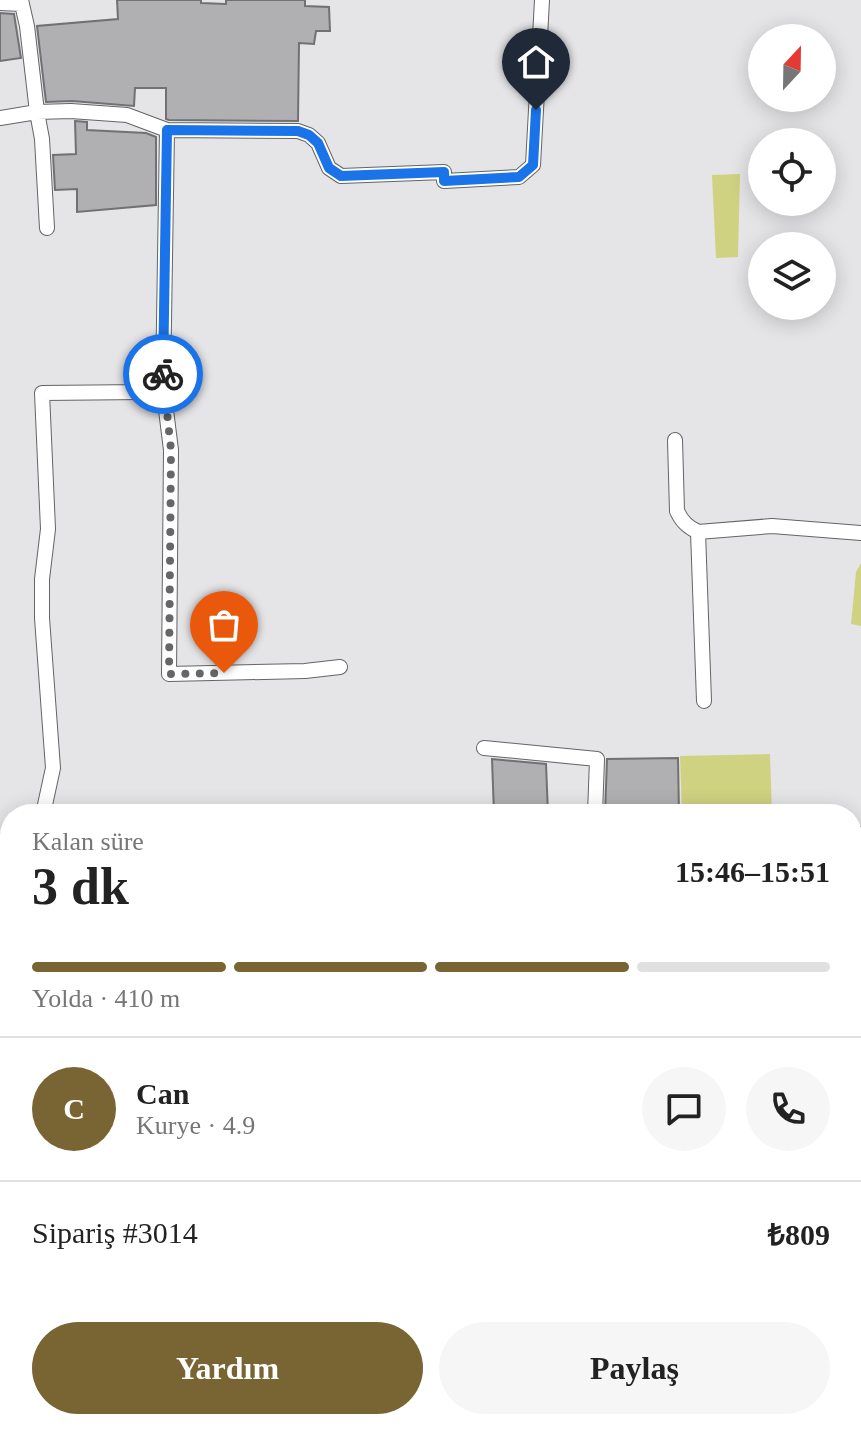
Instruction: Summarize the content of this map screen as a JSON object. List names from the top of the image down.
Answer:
{
  "north": "top",
  "page": {
    "heading": ["3 dk", "Kalan süre", "15:46–15:51"],
    "panel": [
      "Can",
      "Kurye · 4.9",
      "Sipariş #3014",
      "₺809"
    ],
    "bar": "Yolda · 410 m",
    "round": "C",
    "buttons": ["Yardım", "Paylaş"]
  }
}
